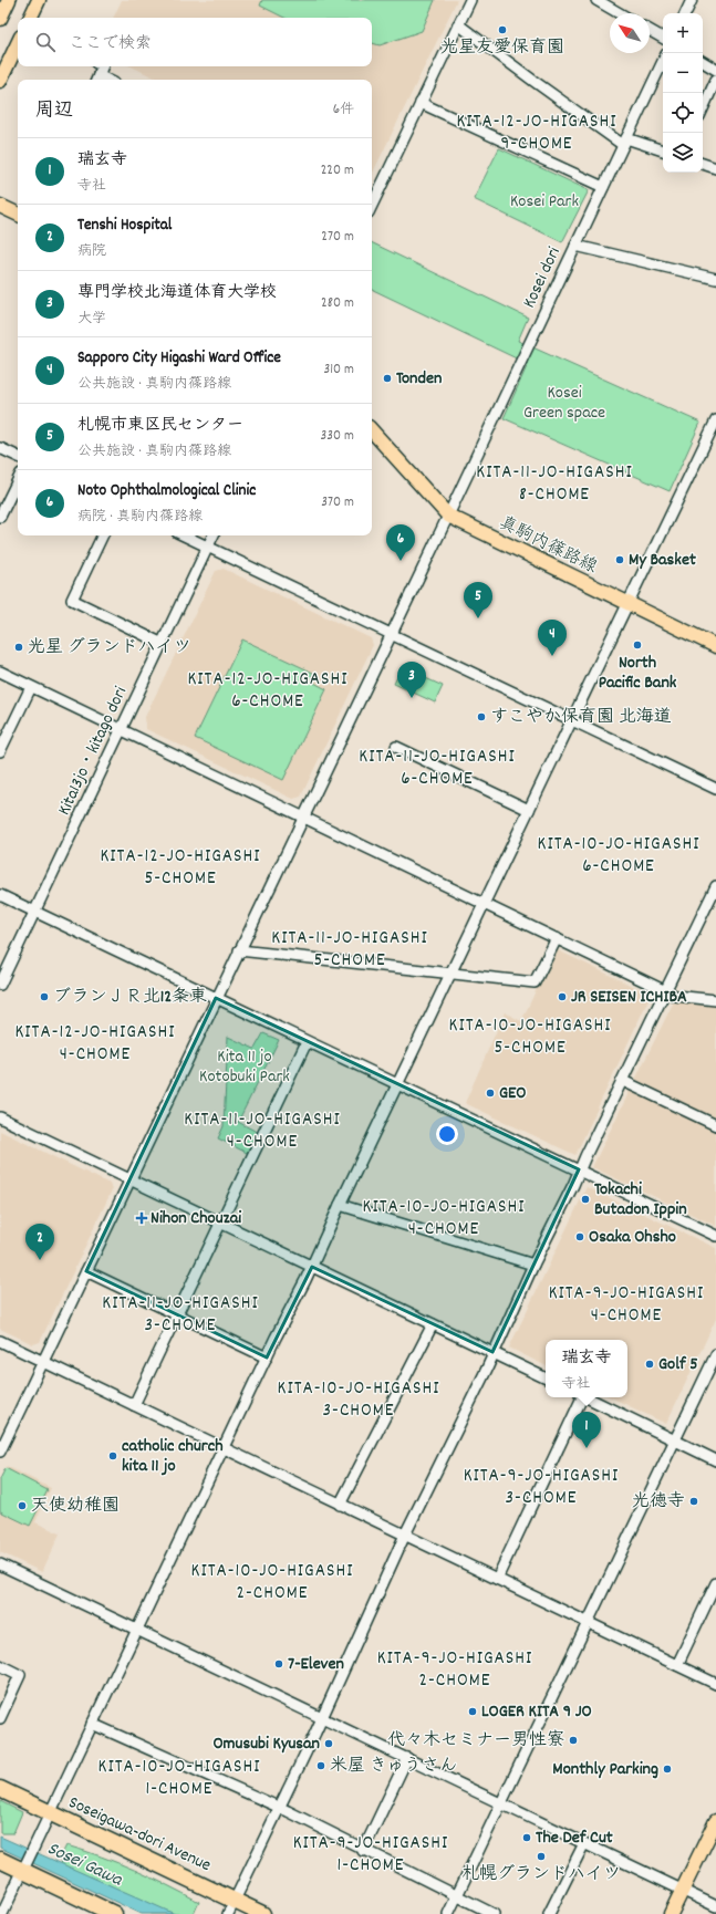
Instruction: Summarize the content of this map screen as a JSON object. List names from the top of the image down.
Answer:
{
  "streets": {
    "highway": ["Soseigawa-dori Avenue"],
    "main road": ["真駒内篠路線"],
    "street": ["Kosei dori", "Kita13jo・kitago dori"]
  },
  "crossings": [
    ["Kosei dori", "真駒内篠路線"]
  ],
  "districts": [
    "KITA-12-JO-HIGASHI 9-CHOME",
    "KITA-11-JO-HIGASHI 8-CHOME",
    "KITA-12-JO-HIGASHI 6-CHOME",
    "KITA-11-JO-HIGASHI 6-CHOME",
    "KITA-10-JO-HIGASHI 6-CHOME",
    "KITA-12-JO-HIGASHI 5-CHOME",
    "KITA-11-JO-HIGASHI 5-CHOME",
    "KITA-10-JO-HIGASHI 5-CHOME",
    "KITA-12-JO-HIGASHI 4-CHOME",
    "KITA-11-JO-HIGASHI 4-CHOME",
    "KITA-10-JO-HIGASHI 4-CHOME",
    "KITA-9-JO-HIGASHI 4-CHOME",
    "KITA-11-JO-HIGASHI 3-CHOME",
    "KITA-10-JO-HIGASHI 3-CHOME",
    "KITA-9-JO-HIGASHI 3-CHOME",
    "KITA-10-JO-HIGASHI 2-CHOME",
    "KITA-9-JO-HIGASHI 2-CHOME",
    "KITA-10-JO-HIGASHI 1-CHOME",
    "KITA-9-JO-HIGASHI 1-CHOME"
  ],
  "water": ["Sosei Gawa"],
  "parks": ["Kosei Park", "Kosei Green space", "Kita 11 jo Kotobuki Park"],
  "places": {
    "other": [
      "光星友愛保育園",
      "Tonden",
      "My Basket",
      "North Pacific Bank",
      "光星 グランドハイツ",
      "すこやか保育園 北海道",
      "ブランＪＲ北12条東",
      "JR SEISEN ICHIBA",
      "GEO",
      "Tokachi Butadon Ippin",
      "Osaka Ohsho",
      "Golf 5",
      "catholic church kita 11 jo",
      "光徳寺",
      "天使幼稚園",
      "7-Eleven",
      "LOGER KITA 9 JO",
      "代々木セミナー男性寮",
      "Omusubi Kyusan",
      "米屋 きゅうさん",
      "Monthly Parking",
      "The Def Cut",
      "札幌グランドハイツ"
    ],
    "health": ["Nihon Chouzai"]
  },
  "north": "top left",
  "page": {
    "map_buttons": ["+", "−"],
    "search": "ここで検索",
    "heading": ["周辺", "6件"],
    "list": [
      {
        "mark": "1",
        "name": "瑞玄寺",
        "note": "寺社",
        "value": "220 m"
      },
      {
        "mark": "2",
        "name": "Tenshi Hospital",
        "note": "病院",
        "value": "270 m"
      },
      {
        "mark": "3",
        "name": "専門学校北海道体育大学校",
        "note": "大学",
        "value": "280 m"
      },
      {
        "mark": "4",
        "name": "Sapporo City Higashi Ward Office",
        "note": "公共施設 · 真駒内篠路線",
        "value": "310 m"
      },
      {
        "mark": "5",
        "name": "札幌市東区民センター",
        "note": "公共施設 · 真駒内篠路線",
        "value": "330 m"
      },
      {
        "mark": "6",
        "name": "Noto Ophthalmological Clinic",
        "note": "病院 · 真駒内篠路線",
        "value": "370 m"
      }
    ],
    "pins": [
      "6",
      "5",
      "4",
      "3",
      "2",
      "1"
    ],
    "popup": ["瑞玄寺", "寺社"]
  }
}
